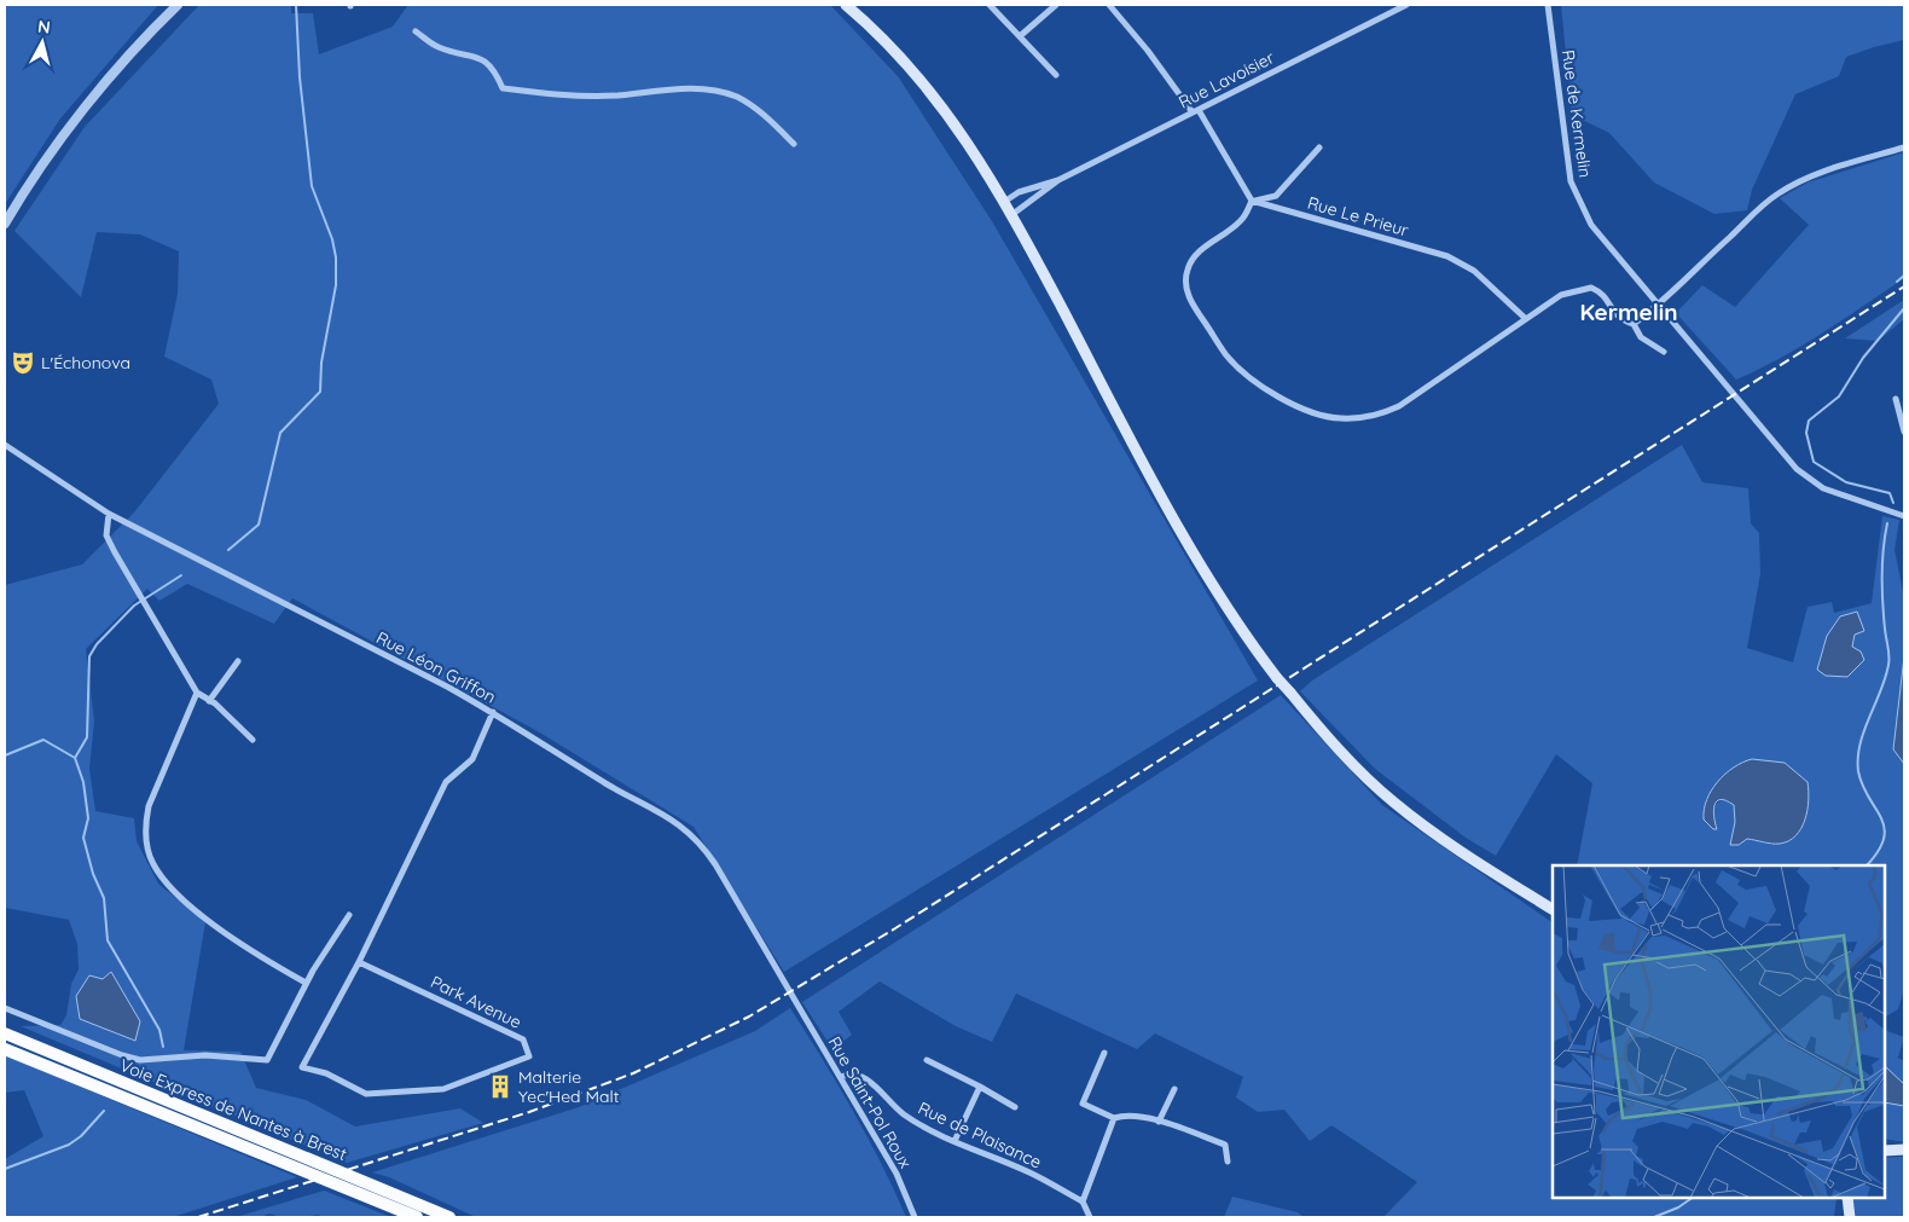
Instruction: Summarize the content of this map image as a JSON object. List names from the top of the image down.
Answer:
{
  "streets": {
    "highway": ["Voie Express de Nantes à Brest"],
    "street": [
      "Rue Lavoisier",
      "Rue de Kermelin",
      "Rue Le Prieur",
      "Rue Léon Griffon",
      "Park Avenue",
      "Rue Saint-Pol Roux",
      "Rue de Plaisance"
    ]
  },
  "crossings": [
    ["Rue Léon Griffon", "Rue Saint-Pol Roux"],
    ["Rue Saint-Pol Roux", "Rue de Plaisance"]
  ],
  "districts": ["Kermelin"],
  "places": {
    "theatre": ["L'Échonova"],
    "building": ["Malterie Yec'Hed Malt"]
  },
  "north": "top"
}
